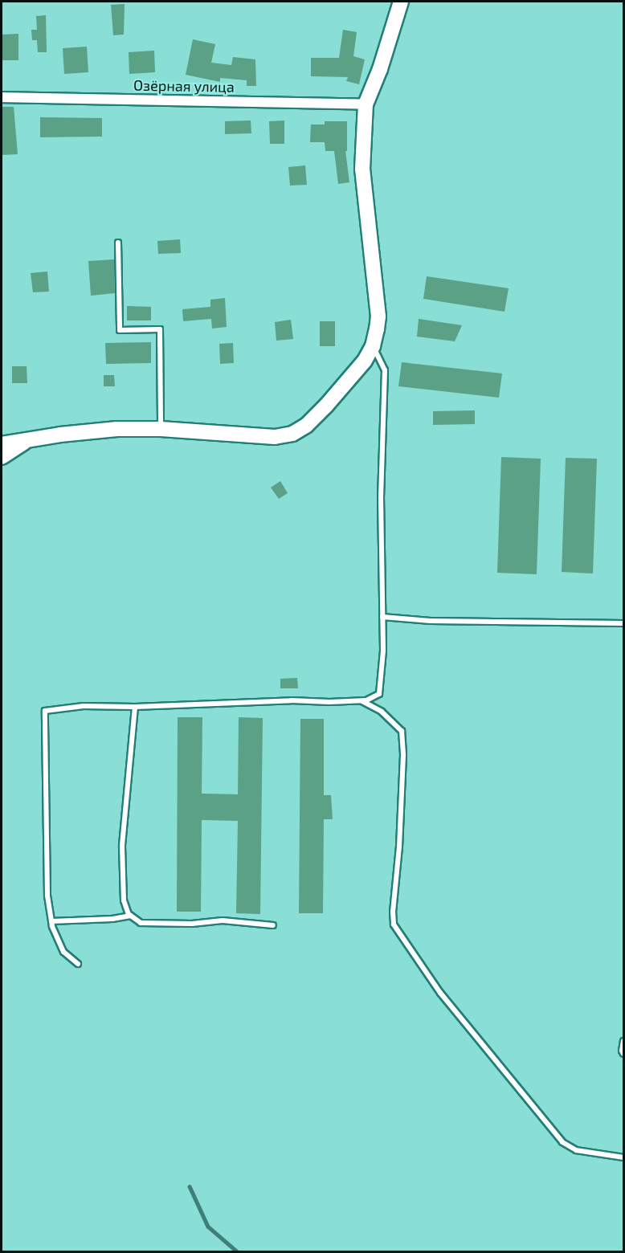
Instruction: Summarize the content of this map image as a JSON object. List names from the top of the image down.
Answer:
{
  "streets": {
    "street": ["Озёрная улица"]
  }
}
